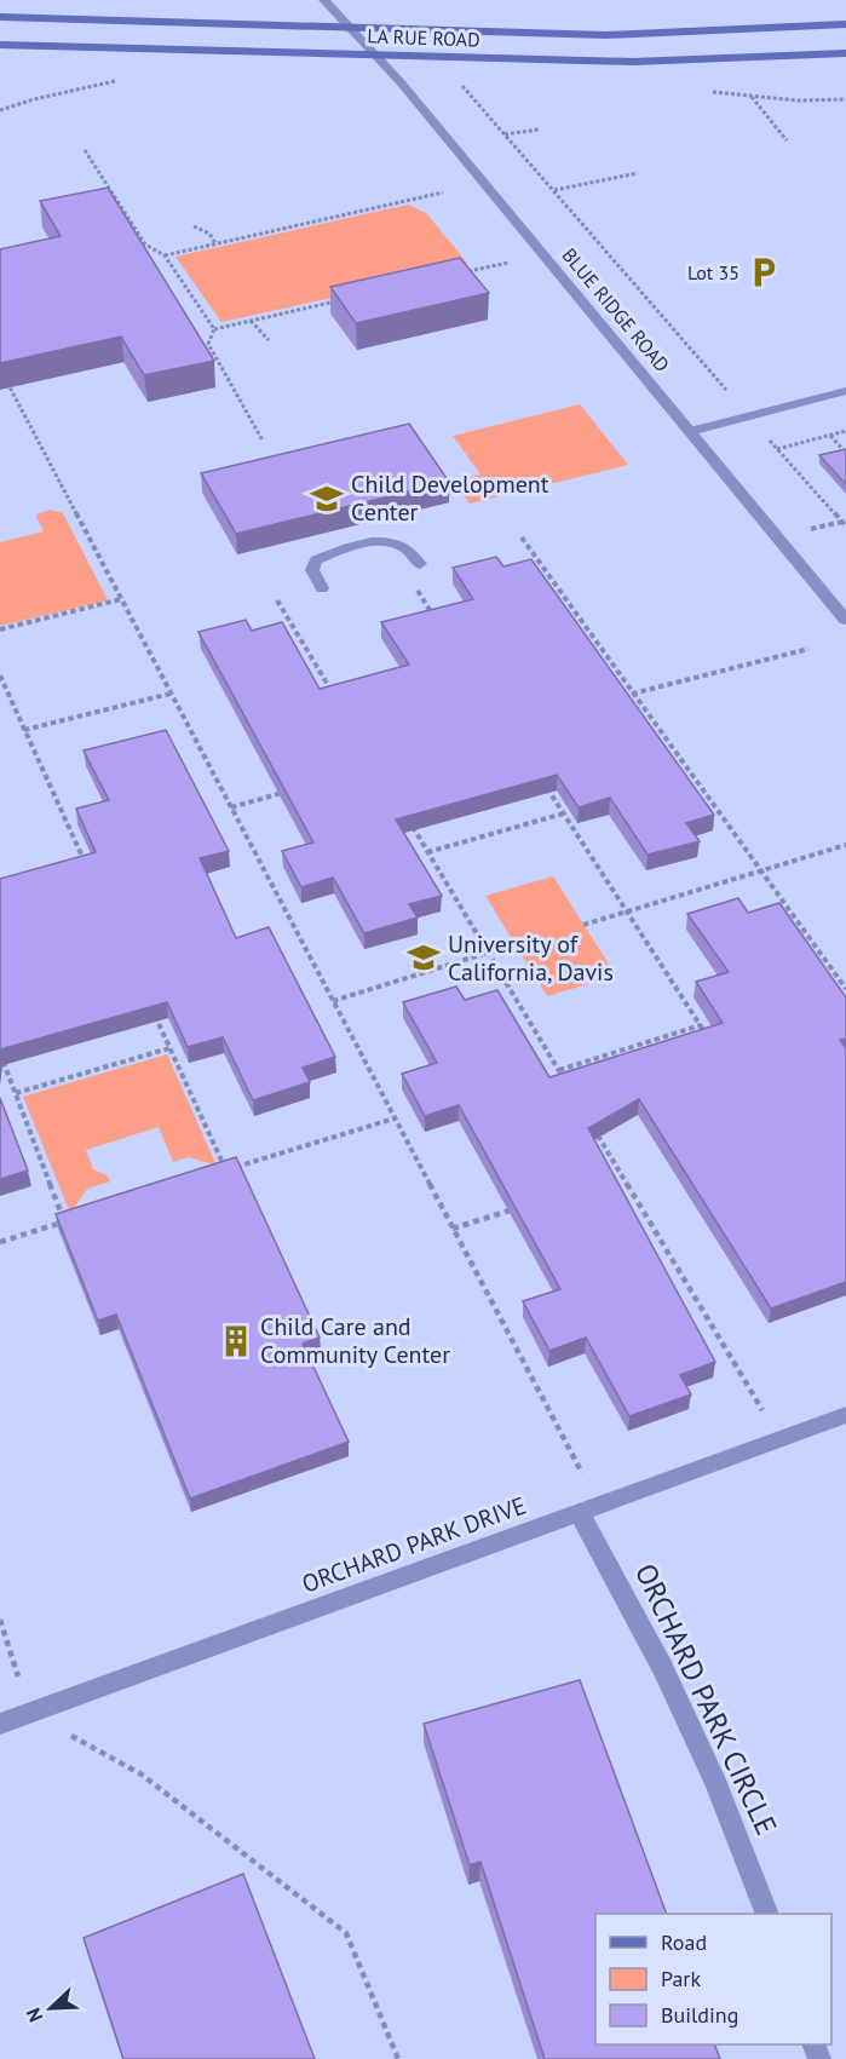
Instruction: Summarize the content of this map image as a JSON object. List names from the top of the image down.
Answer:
{
  "streets": {
    "main road": ["LA RUE ROAD"],
    "street": ["BLUE RIDGE ROAD", "ORCHARD PARK DRIVE", "ORCHARD PARK CIRCLE"]
  },
  "crossings": [
    ["LA RUE ROAD", "BLUE RIDGE ROAD"],
    ["ORCHARD PARK DRIVE", "ORCHARD PARK CIRCLE"]
  ],
  "places": {
    "parking": ["Lot 35"],
    "school or university": ["Child Development Center", "University of California, Davis"],
    "building": ["Child Care and Community Center"]
  },
  "legend": ["Road", "Park", "Building"],
  "north": "bottom left"
}
